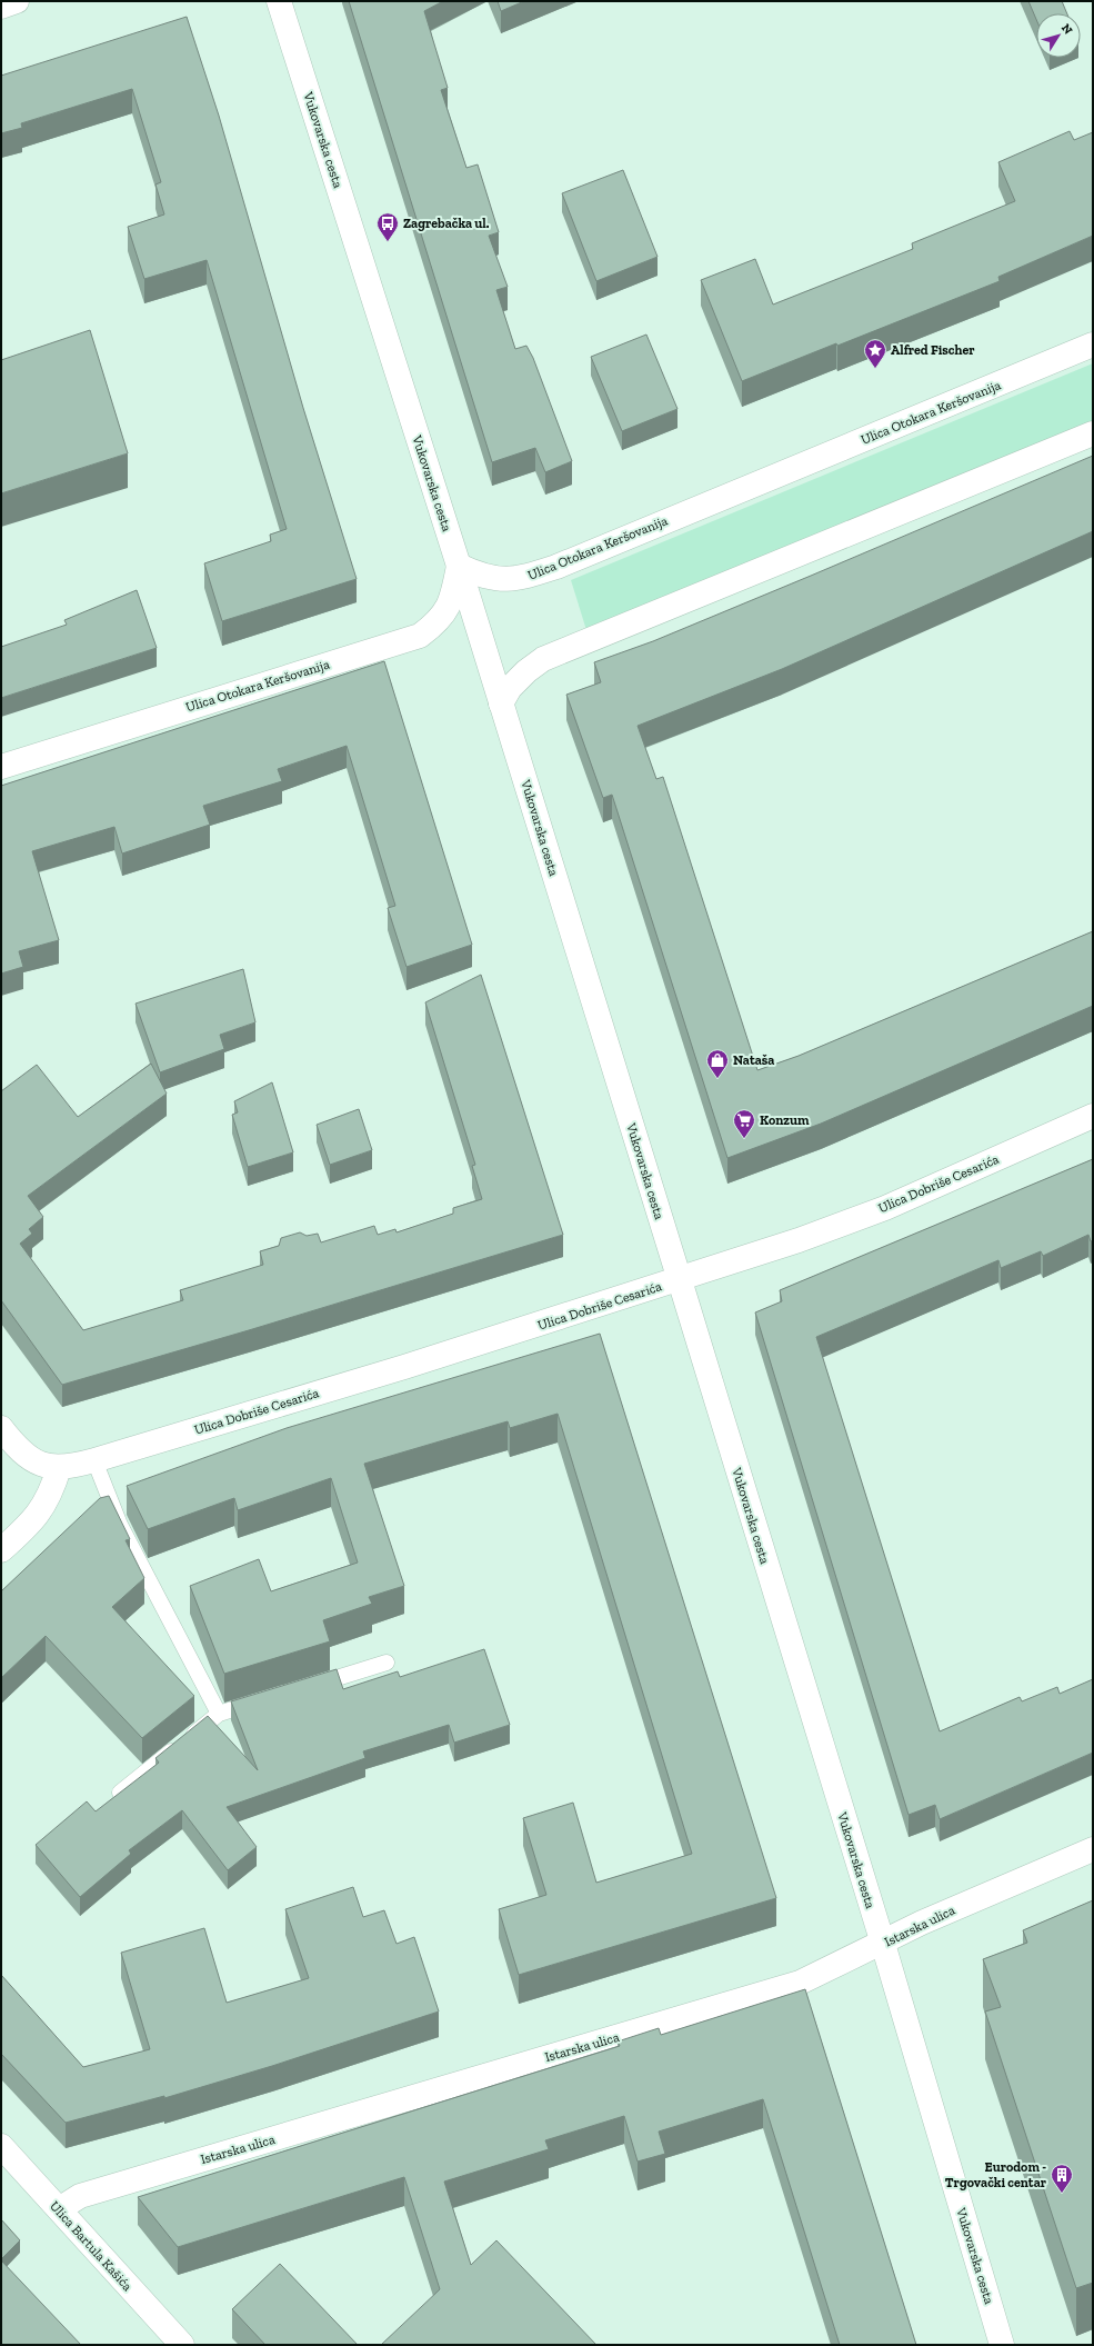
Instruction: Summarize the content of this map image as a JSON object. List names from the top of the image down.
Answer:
{
  "streets": {
    "street": [
      "Vukovarska cesta",
      "Ulica Otokara Keršovanija",
      "Ulica Dobriše Cesarića",
      "Istarska ulica",
      "Ulica Bartula Kašića"
    ]
  },
  "crossings": [
    ["Vukovarska cesta", "Ulica Otokara Keršovanija"],
    ["Vukovarska cesta", "Ulica Dobriše Cesarića"],
    ["Vukovarska cesta", "Istarska ulica"],
    ["Istarska ulica", "Ulica Bartula Kašića"]
  ],
  "places": {
    "bus stop": ["Zagrebačka ul."],
    "place": ["Alfred Fischer"],
    "shop": ["Nataša"],
    "supermarket": ["Konzum"],
    "building": ["Eurodom - Trgovački centar"]
  },
  "north": "top right"
}
